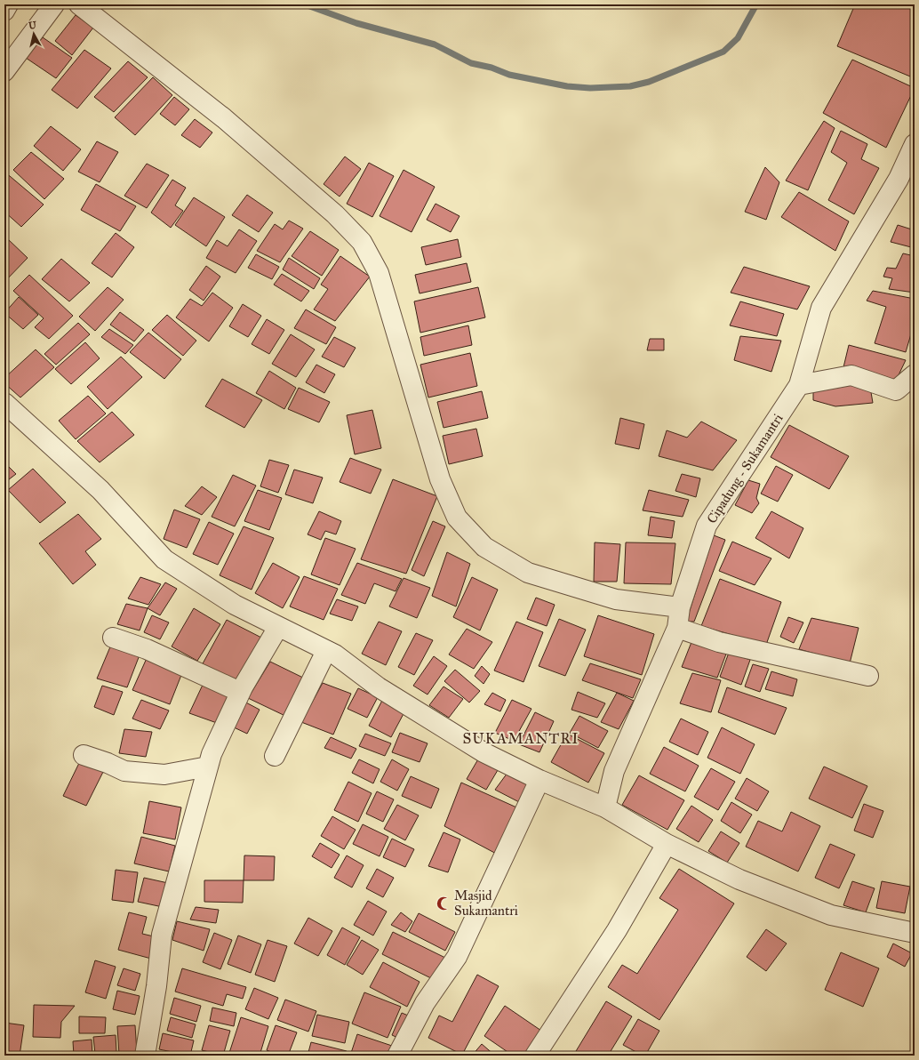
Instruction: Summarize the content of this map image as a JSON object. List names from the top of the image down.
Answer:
{
  "streets": {
    "street": ["Cipadung - Sukamantri"]
  },
  "districts": ["SUKAMANTRI"],
  "places": {
    "mosque": ["Masjid Sukamantri"]
  },
  "north": "top"
}
